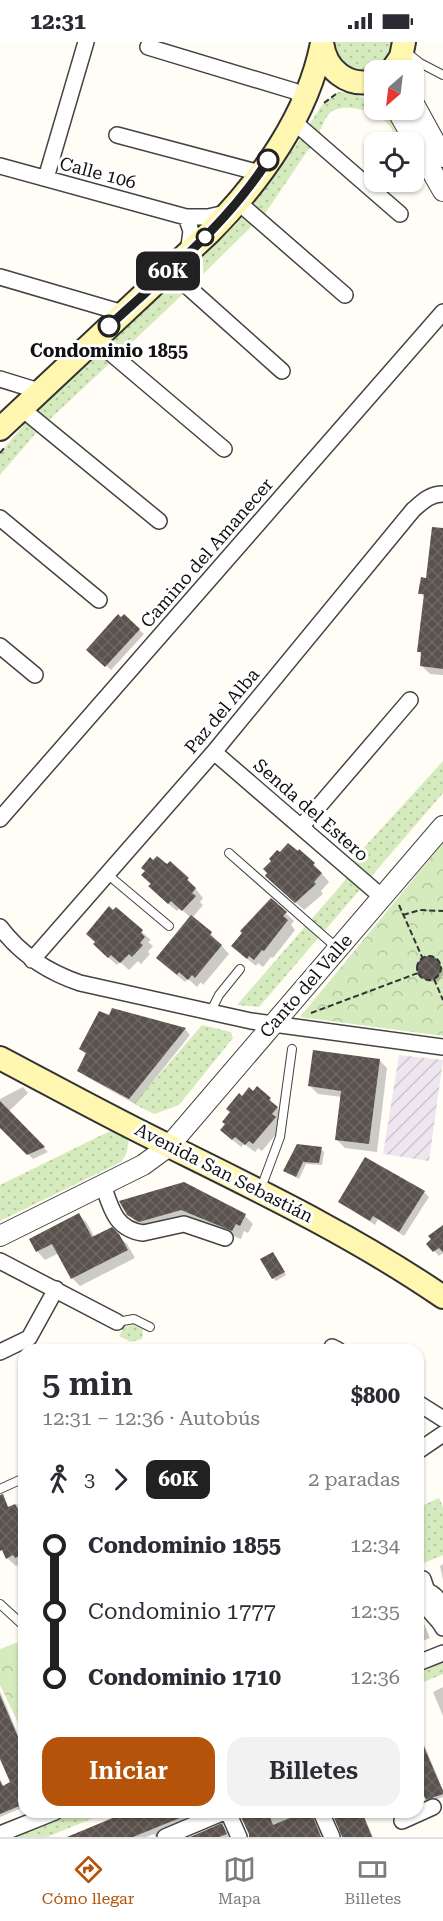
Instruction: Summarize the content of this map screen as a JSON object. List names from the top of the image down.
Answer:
{
  "streets": {
    "main road": ["Avenida San Sebastián"],
    "street": [
      "Calle 106",
      "Camino del Amanecer",
      "Paz del Alba",
      "Senda del Estero",
      "Canto del Valle"
    ]
  },
  "crossings": [
    ["Paz del Alba", "Senda del Estero"],
    ["Senda del Estero", "Canto del Valle"],
    ["Canto del Valle", "Avenida San Sebastián"]
  ],
  "places": ["Condominio 1855"],
  "lines": ["bus line 60K"],
  "north": "bottom left",
  "page": {
    "status": "12:31",
    "on_map": "60K",
    "heading": ["5 min", "12:31 – 12:36 · Autobús", "$800"],
    "legs": ["3", "60K", "2 paradas"],
    "list": [
      {
        "name": "Condominio 1855",
        "value": "12:34"
      },
      {
        "name": "Condominio 1777",
        "value": "12:35"
      },
      {
        "name": "Condominio 1710",
        "value": "12:36"
      }
    ],
    "buttons": ["Iniciar", "Billetes"],
    "tabs": ["Cómo llegar", "Mapa", "Billetes"]
  }
}
